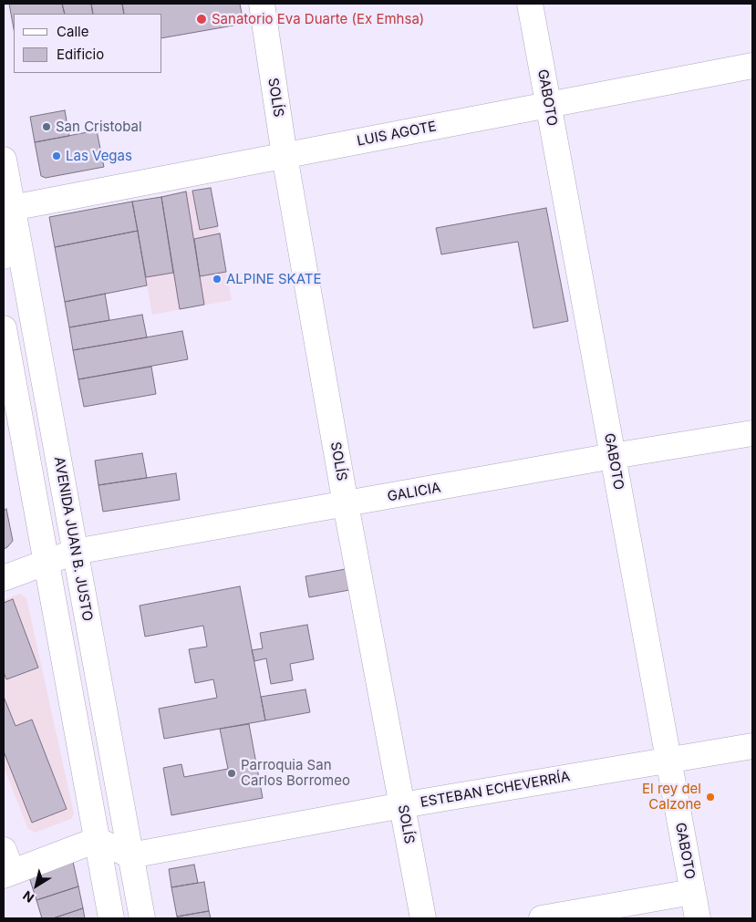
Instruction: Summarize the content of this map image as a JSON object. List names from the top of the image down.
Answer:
{
  "streets": {
    "street": [
      "SOLÍS",
      "GABOTO",
      "LUIS AGOTE",
      "GALICIA",
      "AVENIDA JUAN B. JUSTO",
      "ESTEBAN ECHEVERRÍA"
    ]
  },
  "crossings": [
    ["SOLÍS", "LUIS AGOTE"],
    ["SOLÍS", "GALICIA"],
    ["SOLÍS", "ESTEBAN ECHEVERRÍA"],
    ["GABOTO", "LUIS AGOTE"],
    ["GABOTO", "GALICIA"],
    ["GABOTO", "ESTEBAN ECHEVERRÍA"],
    ["LUIS AGOTE", "AVENIDA JUAN B. JUSTO"],
    ["GALICIA", "AVENIDA JUAN B. JUSTO"],
    ["AVENIDA JUAN B. JUSTO", "ESTEBAN ECHEVERRÍA"]
  ],
  "places": [
    "Sanatorio Eva Duarte (Ex Emhsa)",
    "San Cristobal",
    "Las Vegas",
    "ALPINE SKATE",
    "Parroquia San Carlos Borromeo",
    "El rey del Calzone"
  ],
  "legend": ["Calle", "Edificio"],
  "north": "bottom left"
}
